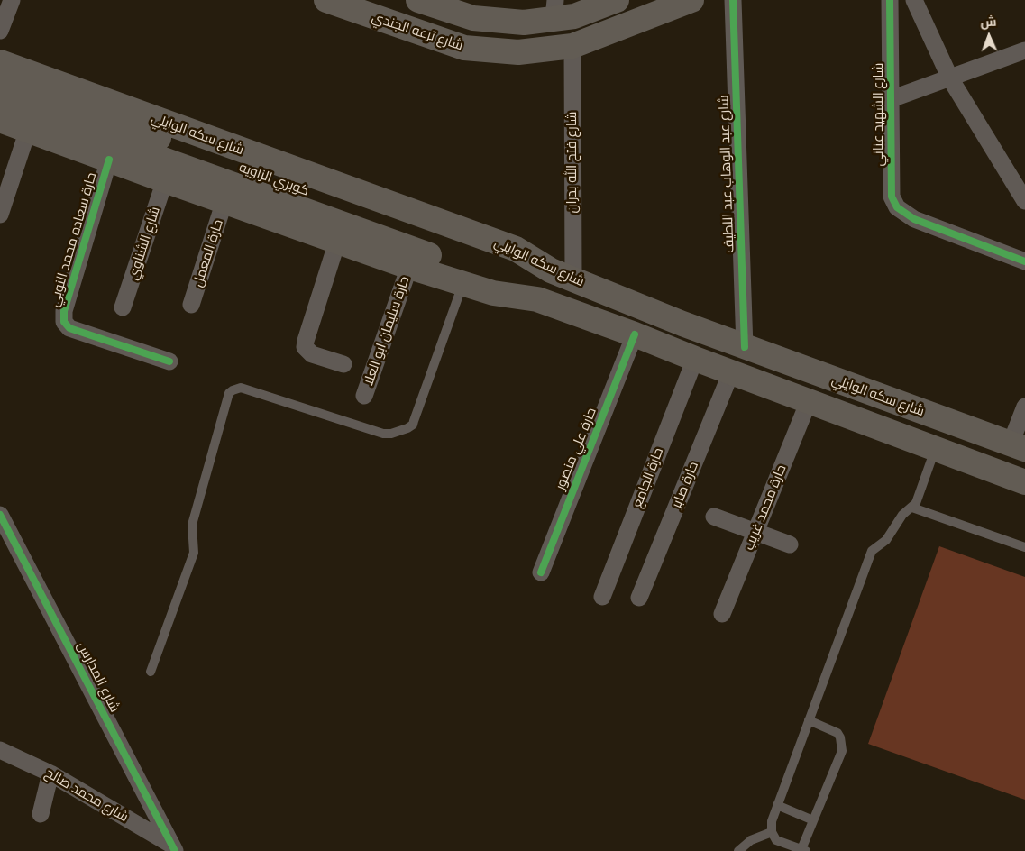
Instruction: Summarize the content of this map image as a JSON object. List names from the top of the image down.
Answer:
{
  "streets": {
    "main road": ["شارع ترعه الجندي", "شارع سكه الوايلي", "كوبري الزاويه"],
    "street": [
      "شارع الشهيد عناني",
      "شارع فتح الله بدران",
      "شارع عبد الوهاب عبد اللطيف",
      "حارة سعاده محمد النوبي",
      "شارع الشناوي",
      "حارة المعمل",
      "حارة سليمان ابو العلا",
      "حارة علي منصور",
      "حارة الجامع",
      "حارة صابر",
      "حارة محمد غريب",
      "شارع المدارس",
      "شارع محمد صالح"
    ]
  },
  "crossings": [
    ["شارع ترعه الجندي", "شارع فتح الله بدران"],
    ["شارع سكه الوايلي", "شارع فتح الله بدران"],
    ["شارع سكه الوايلي", "شارع عبد الوهاب عبد اللطيف"],
    ["شارع سكه الوايلي", "كوبري الزاويه"],
    ["شارع المدارس", "شارع محمد صالح"]
  ],
  "north": "top"
}
